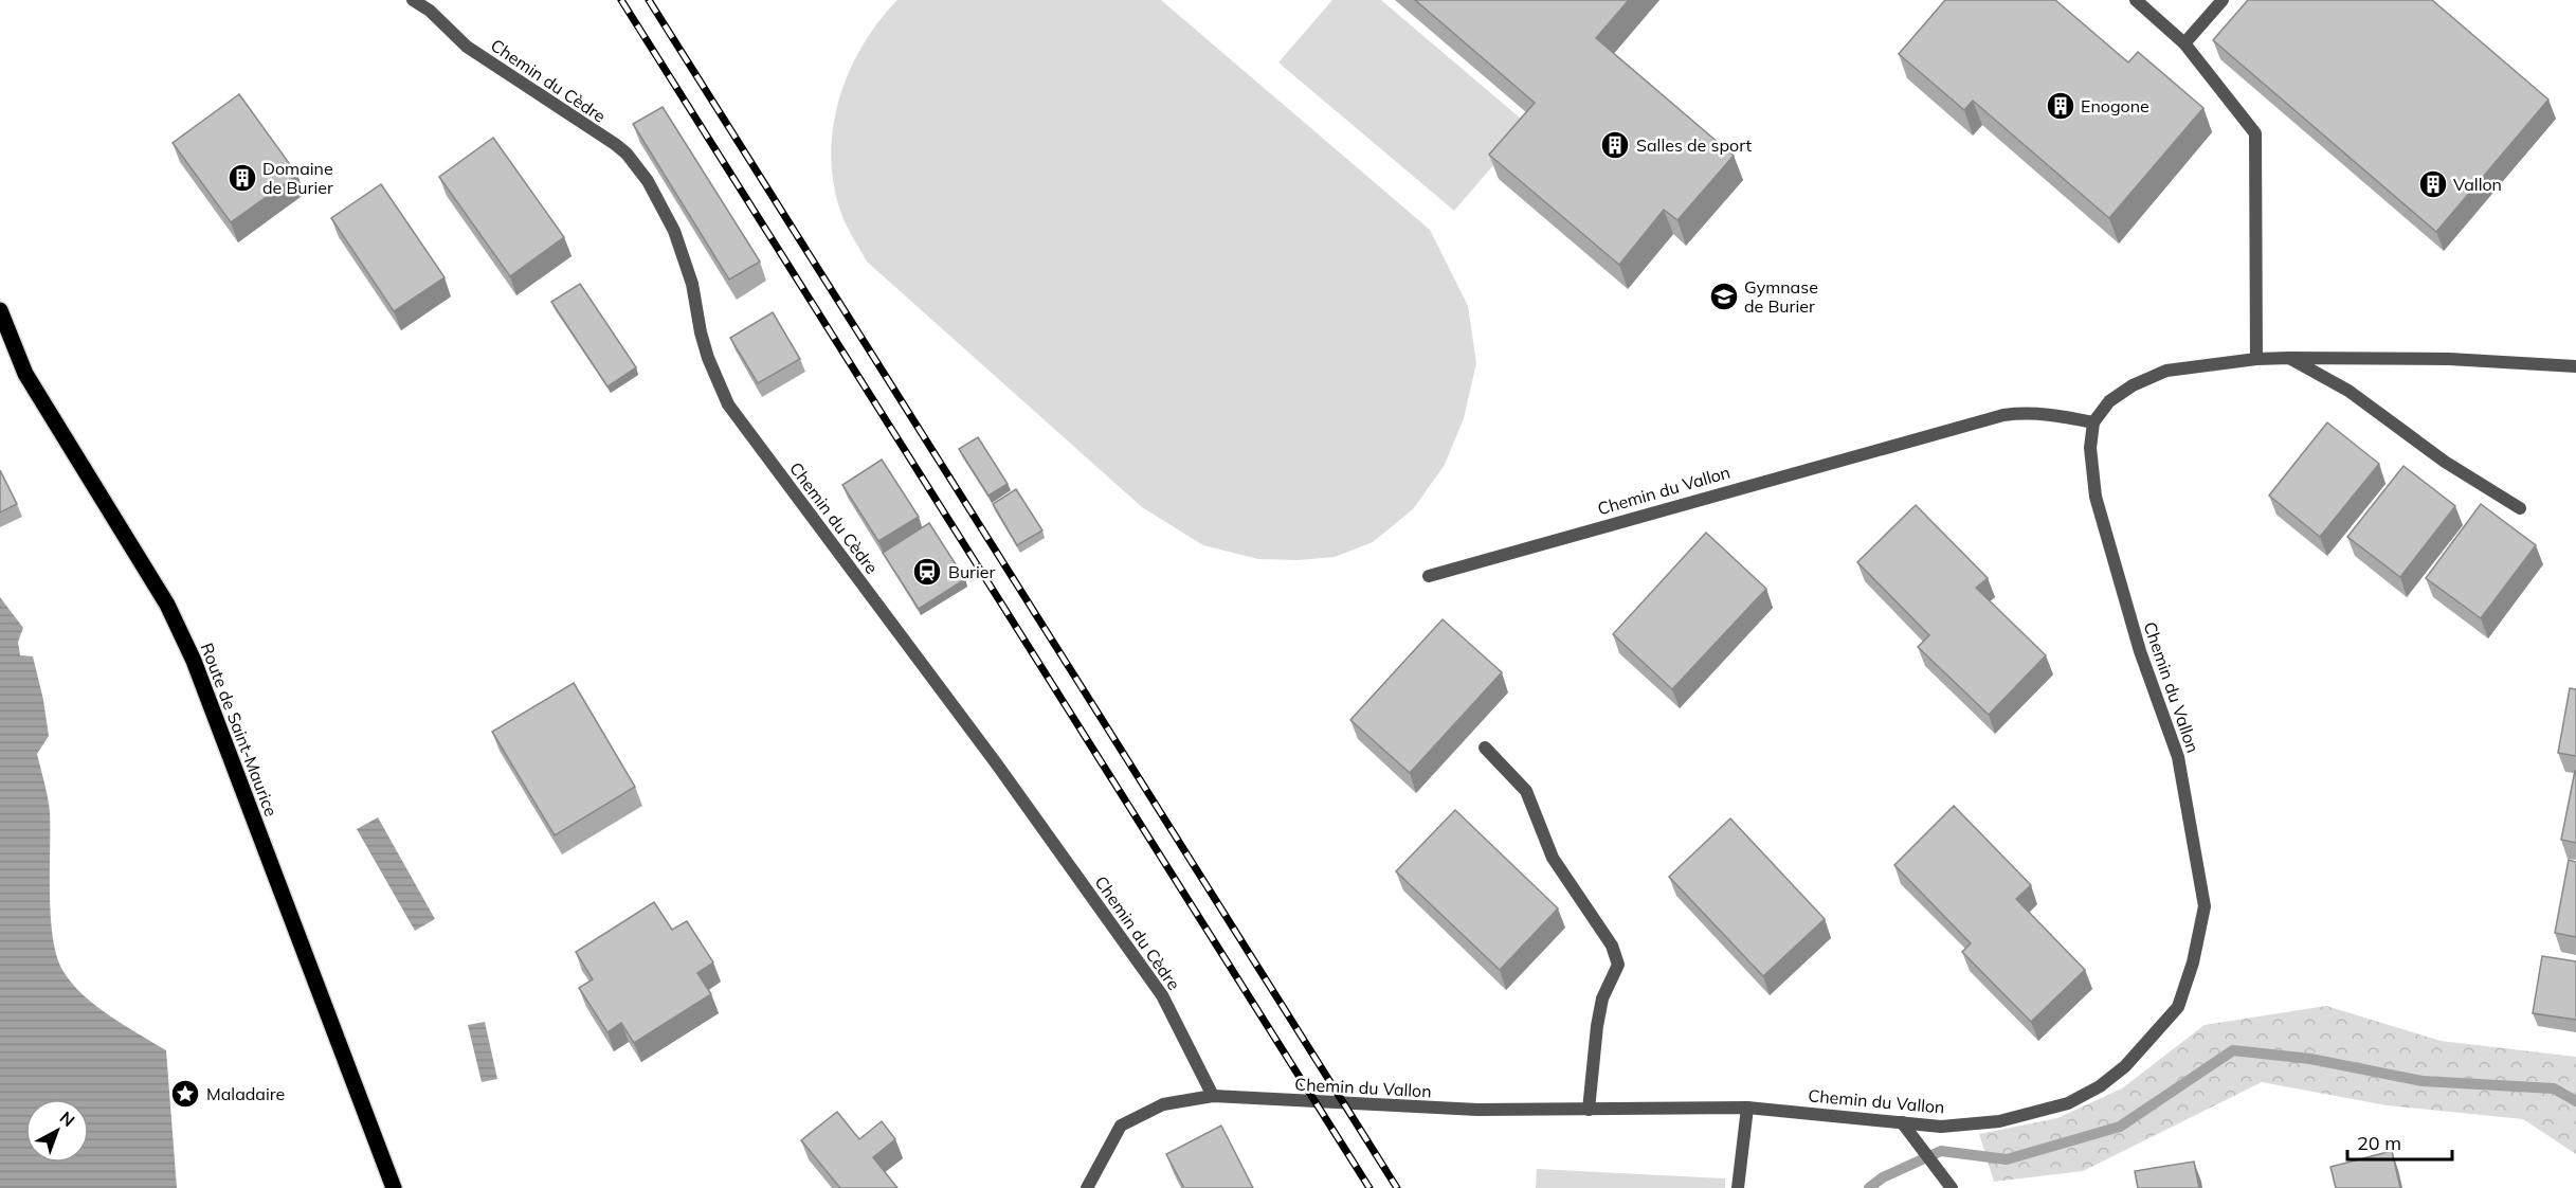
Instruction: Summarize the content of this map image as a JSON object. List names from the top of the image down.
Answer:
{
  "streets": {
    "main road": ["Route de Saint-Maurice"],
    "street": ["Chemin du Cèdre", "Chemin du Vallon"]
  },
  "crossings": [
    ["Chemin du Cèdre", "Chemin du Vallon"]
  ],
  "places": {
    "building": [
      "Enogone",
      "Salles de sport",
      "Domaine de Burier",
      "Vallon"
    ],
    "school or university": ["Gymnase de Burier"],
    "station": ["Burier"],
    "place": ["Maladaire"]
  },
  "scale_bar": "20 m",
  "north": "top right"
}
